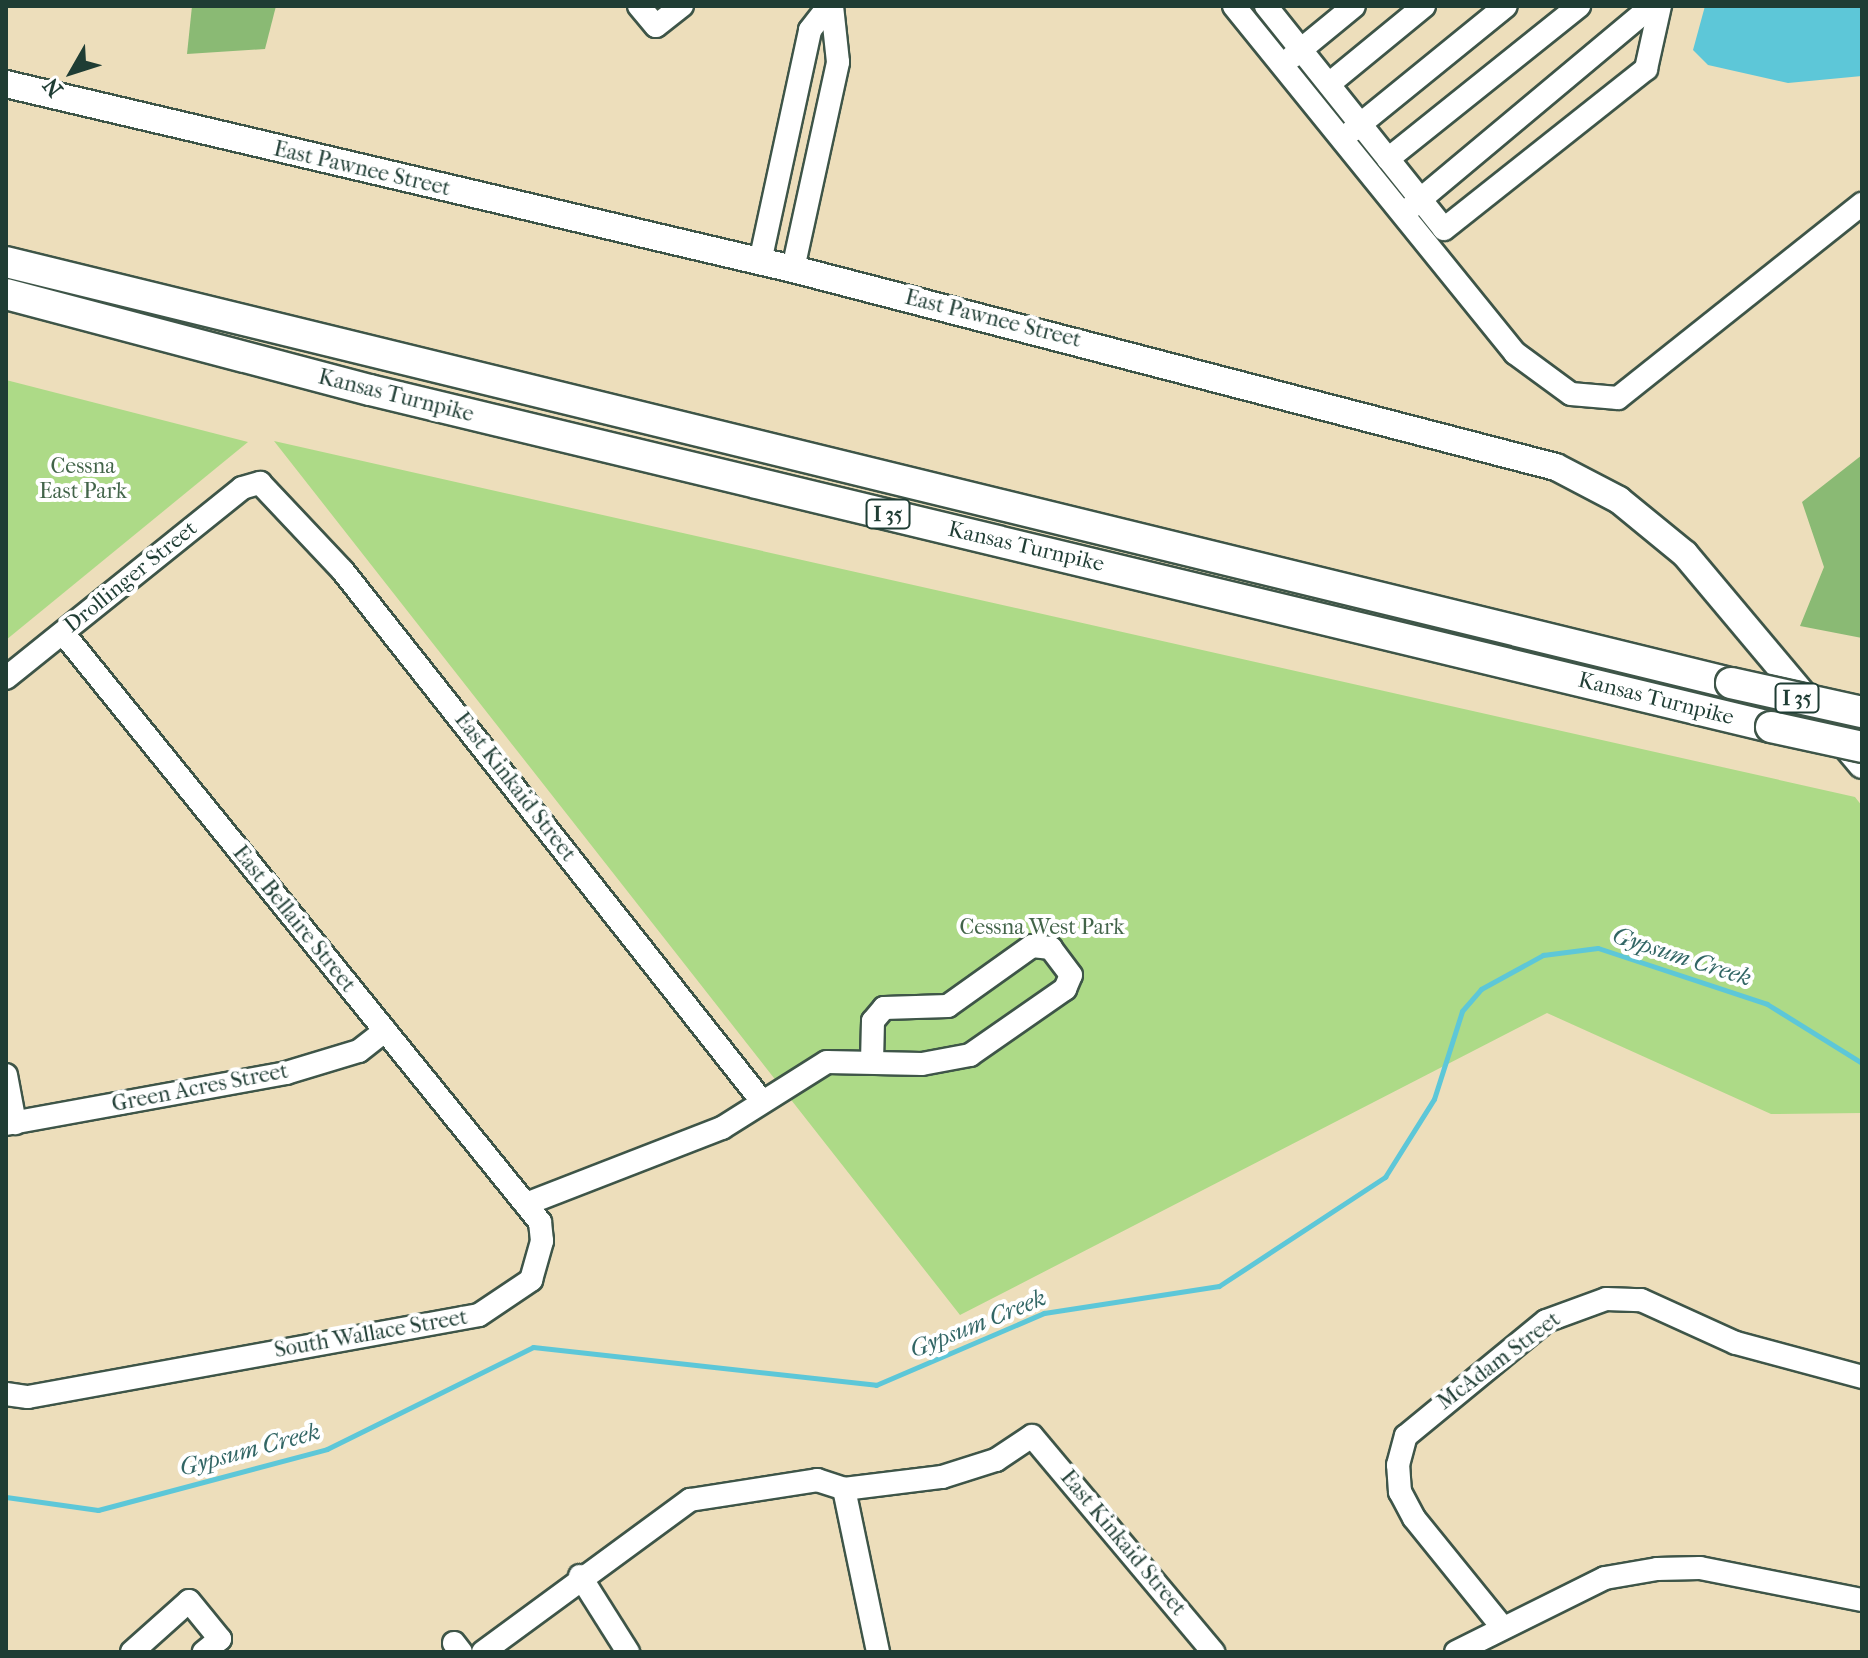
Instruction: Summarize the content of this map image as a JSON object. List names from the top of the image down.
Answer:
{
  "streets": {
    "highway": ["Kansas Turnpike", "I 35"],
    "main road": ["East Pawnee Street"],
    "street": [
      "Drollinger Street",
      "East Kinkaid Street",
      "East Bellaire Street",
      "Green Acres Street",
      "South Wallace Street",
      "McAdam Street"
    ]
  },
  "crossings": [
    ["Drollinger Street", "East Kinkaid Street"],
    ["Drollinger Street", "East Bellaire Street"],
    ["East Bellaire Street", "Green Acres Street"],
    ["East Bellaire Street", "South Wallace Street"]
  ],
  "water": ["Gypsum Creek"],
  "parks": ["Cessna East Park", "Cessna West Park"],
  "north": "bottom left"
}
